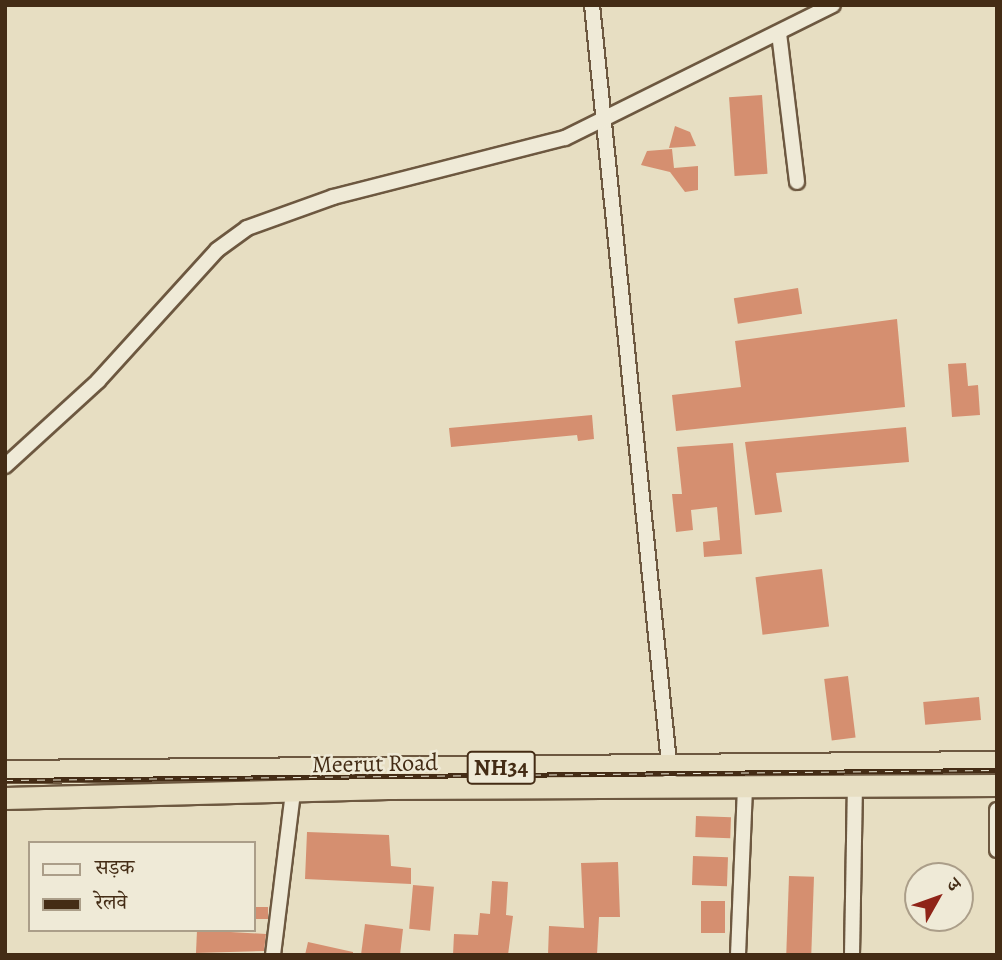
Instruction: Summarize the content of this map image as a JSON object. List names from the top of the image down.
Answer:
{
  "streets": {
    "highway": ["Meerut Road", "NH34"]
  },
  "legend": ["सड़क", "रेलवे"],
  "north": "top right"
}
